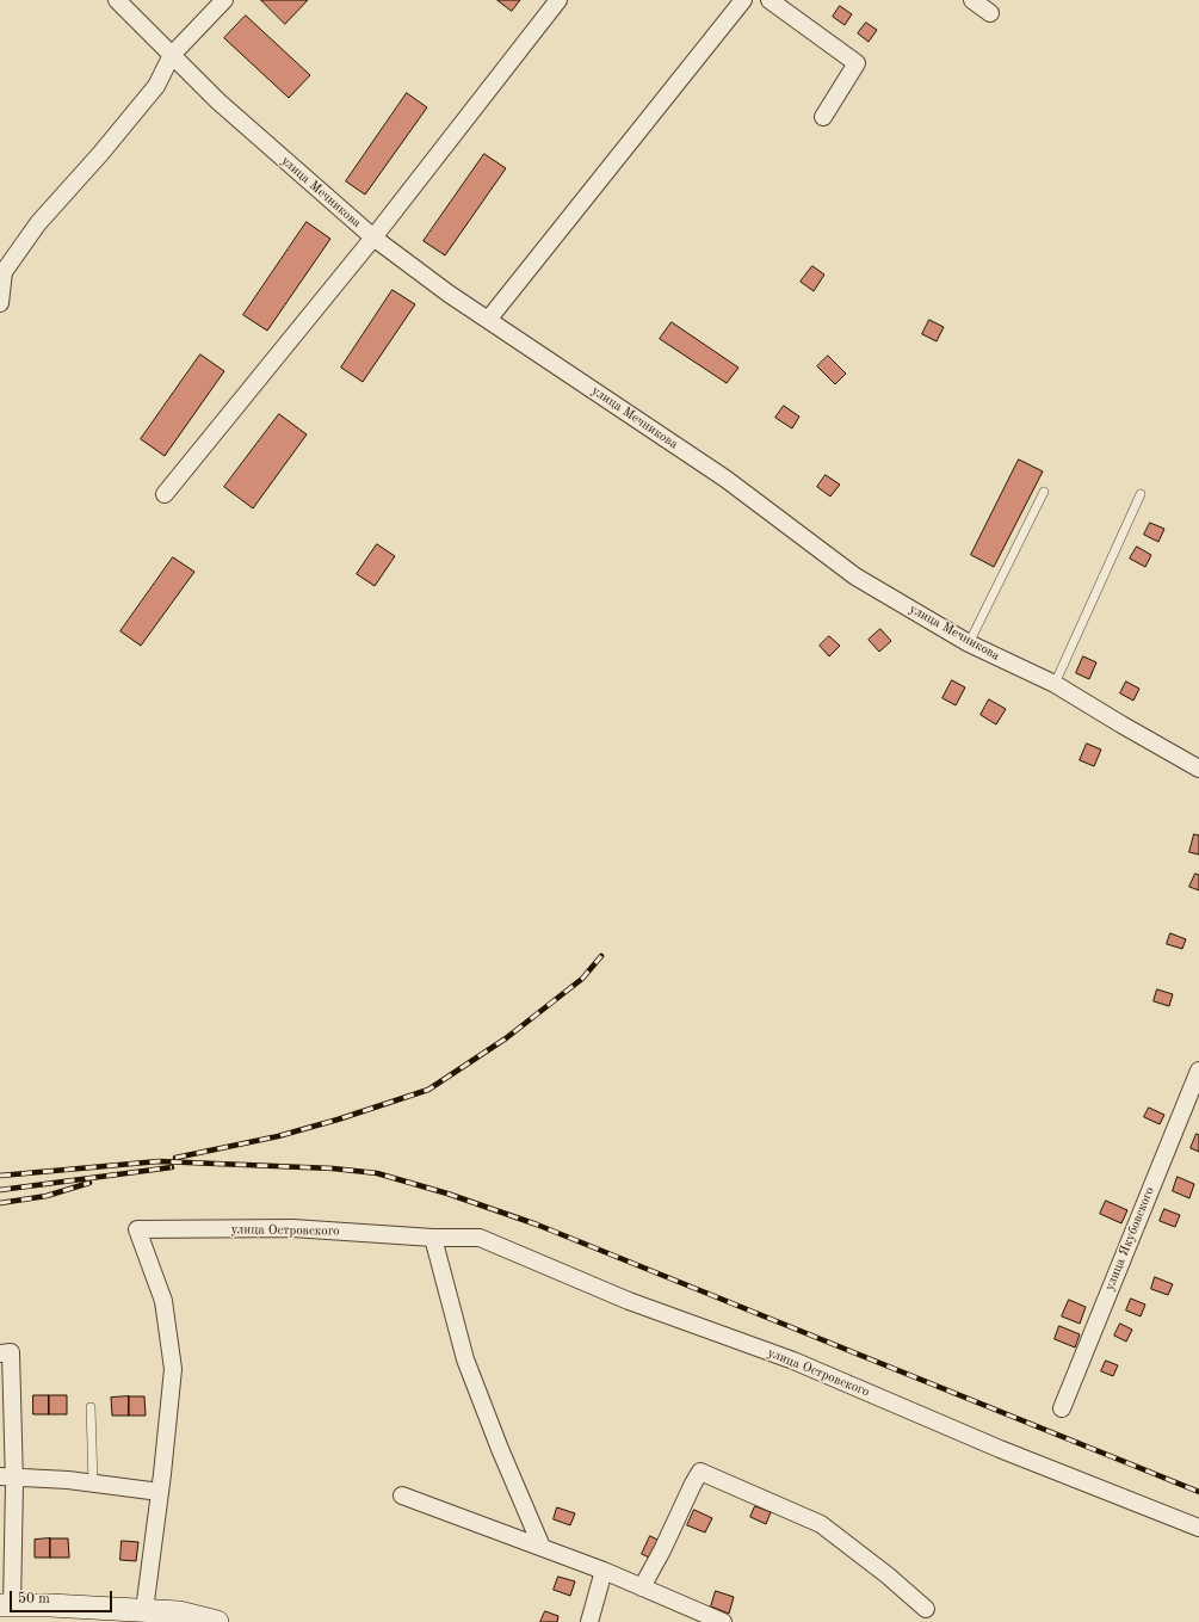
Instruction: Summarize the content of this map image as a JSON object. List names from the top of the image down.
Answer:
{
  "streets": {
    "street": ["улица Мечникова", "улица Островского", "улица Якубовского"]
  },
  "scale_bar": "50 m"
}
